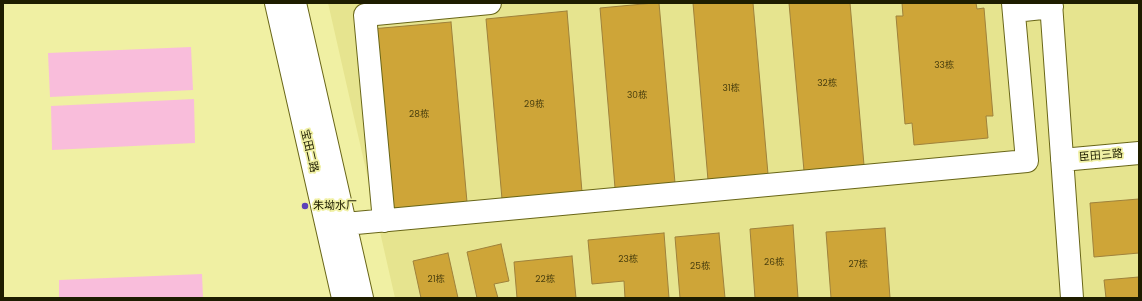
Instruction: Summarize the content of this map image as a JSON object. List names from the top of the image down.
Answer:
{
  "streets": {
    "street": ["宝田二路", "臣田三路"]
  },
  "places": ["朱坳水厂"],
  "house_numbers": [
    "33栋",
    "32栋",
    "31栋",
    "30栋",
    "29栋",
    "28栋",
    "23栋",
    "26栋",
    "27栋",
    "25栋",
    "21栋",
    "22栋"
  ]
}
